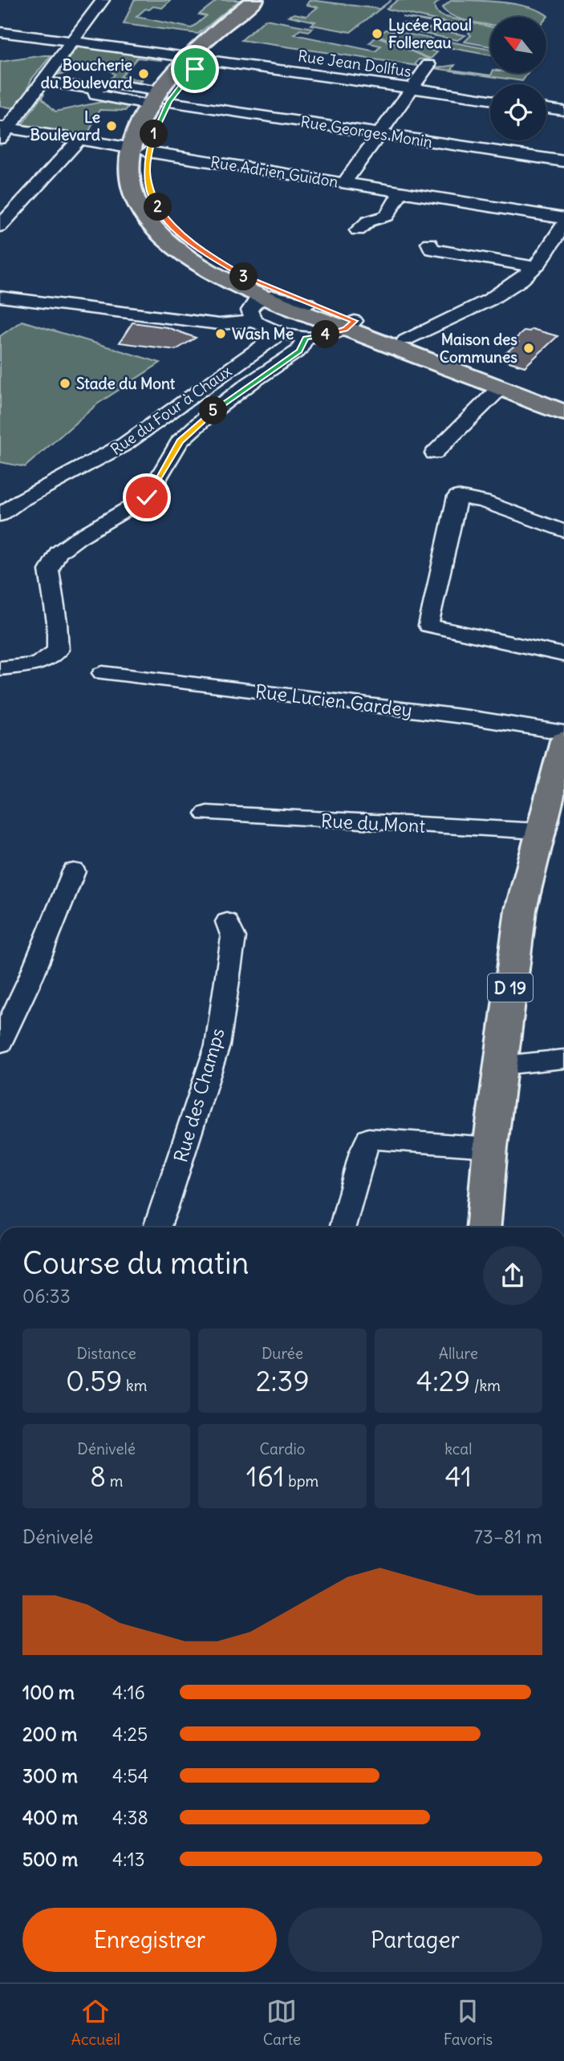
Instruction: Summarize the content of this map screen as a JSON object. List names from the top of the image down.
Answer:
{
  "streets": {
    "main road": ["D 19"],
    "street": [
      "Rue Jean Dollfus",
      "Rue Georges Monin",
      "Rue Adrien Guidon",
      "Rue du Four à Chaux",
      "Rue Lucien Gardey",
      "Rue du Mont",
      "Rue des Champs"
    ]
  },
  "crossings": [
    ["Rue du Mont", "D 19"]
  ],
  "places": [
    "Lycée Raoul Follereau",
    "Boucherie du Boulevard",
    "Le Boulevard",
    "Wash Me",
    "Maison des Communes",
    "Stade du Mont"
  ],
  "north": "top left",
  "page": {
    "pins": [
      "1",
      "2",
      "3",
      "4",
      "5"
    ],
    "heading": ["Course du matin", "06:33"],
    "stats": [
      ["Distance", "0.59 km"],
      ["Durée", "2:39"],
      ["Allure", "4:29 /km"],
      ["Dénivelé", "8 m"],
      ["Cardio", "161 bpm"],
      ["kcal", "41"]
    ],
    "chart": ["Dénivelé", "73–81 m"],
    "list": [
      {
        "name": "100 m",
        "note": "4:16"
      },
      {
        "name": "200 m",
        "note": "4:25"
      },
      {
        "name": "300 m",
        "note": "4:54"
      },
      {
        "name": "400 m",
        "note": "4:38"
      },
      {
        "name": "500 m",
        "note": "4:13"
      }
    ],
    "buttons": ["Enregistrer", "Partager"],
    "tabs": ["Accueil", "Carte", "Favoris"]
  }
}
